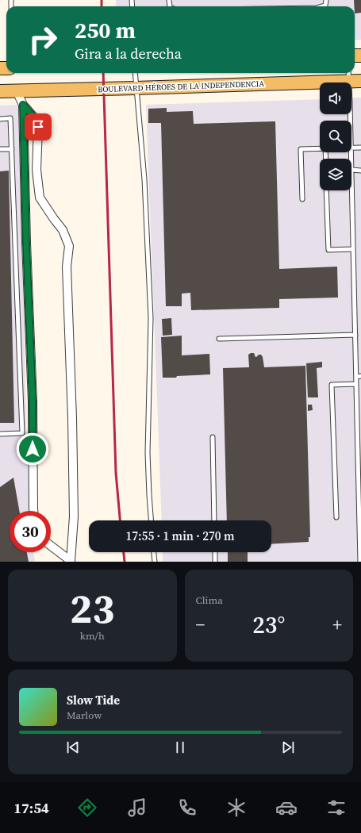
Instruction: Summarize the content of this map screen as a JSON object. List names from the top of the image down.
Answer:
{
  "streets": {
    "main road": ["BOULEVARD HÉROES DE LA INDEPENDENCIA"]
  },
  "page": {
    "turn": ["250 m", "Gira a la derecha"],
    "limit": "30",
    "trip": "17:55 · 1 min · 270 m",
    "tile": [
      ["23", "km/h"],
      "Clima"
    ],
    "heat": ["−", "23°", "+"],
    "song": ["Slow Tide", "Marlow"],
    "tabs": "17:54"
  }
}
